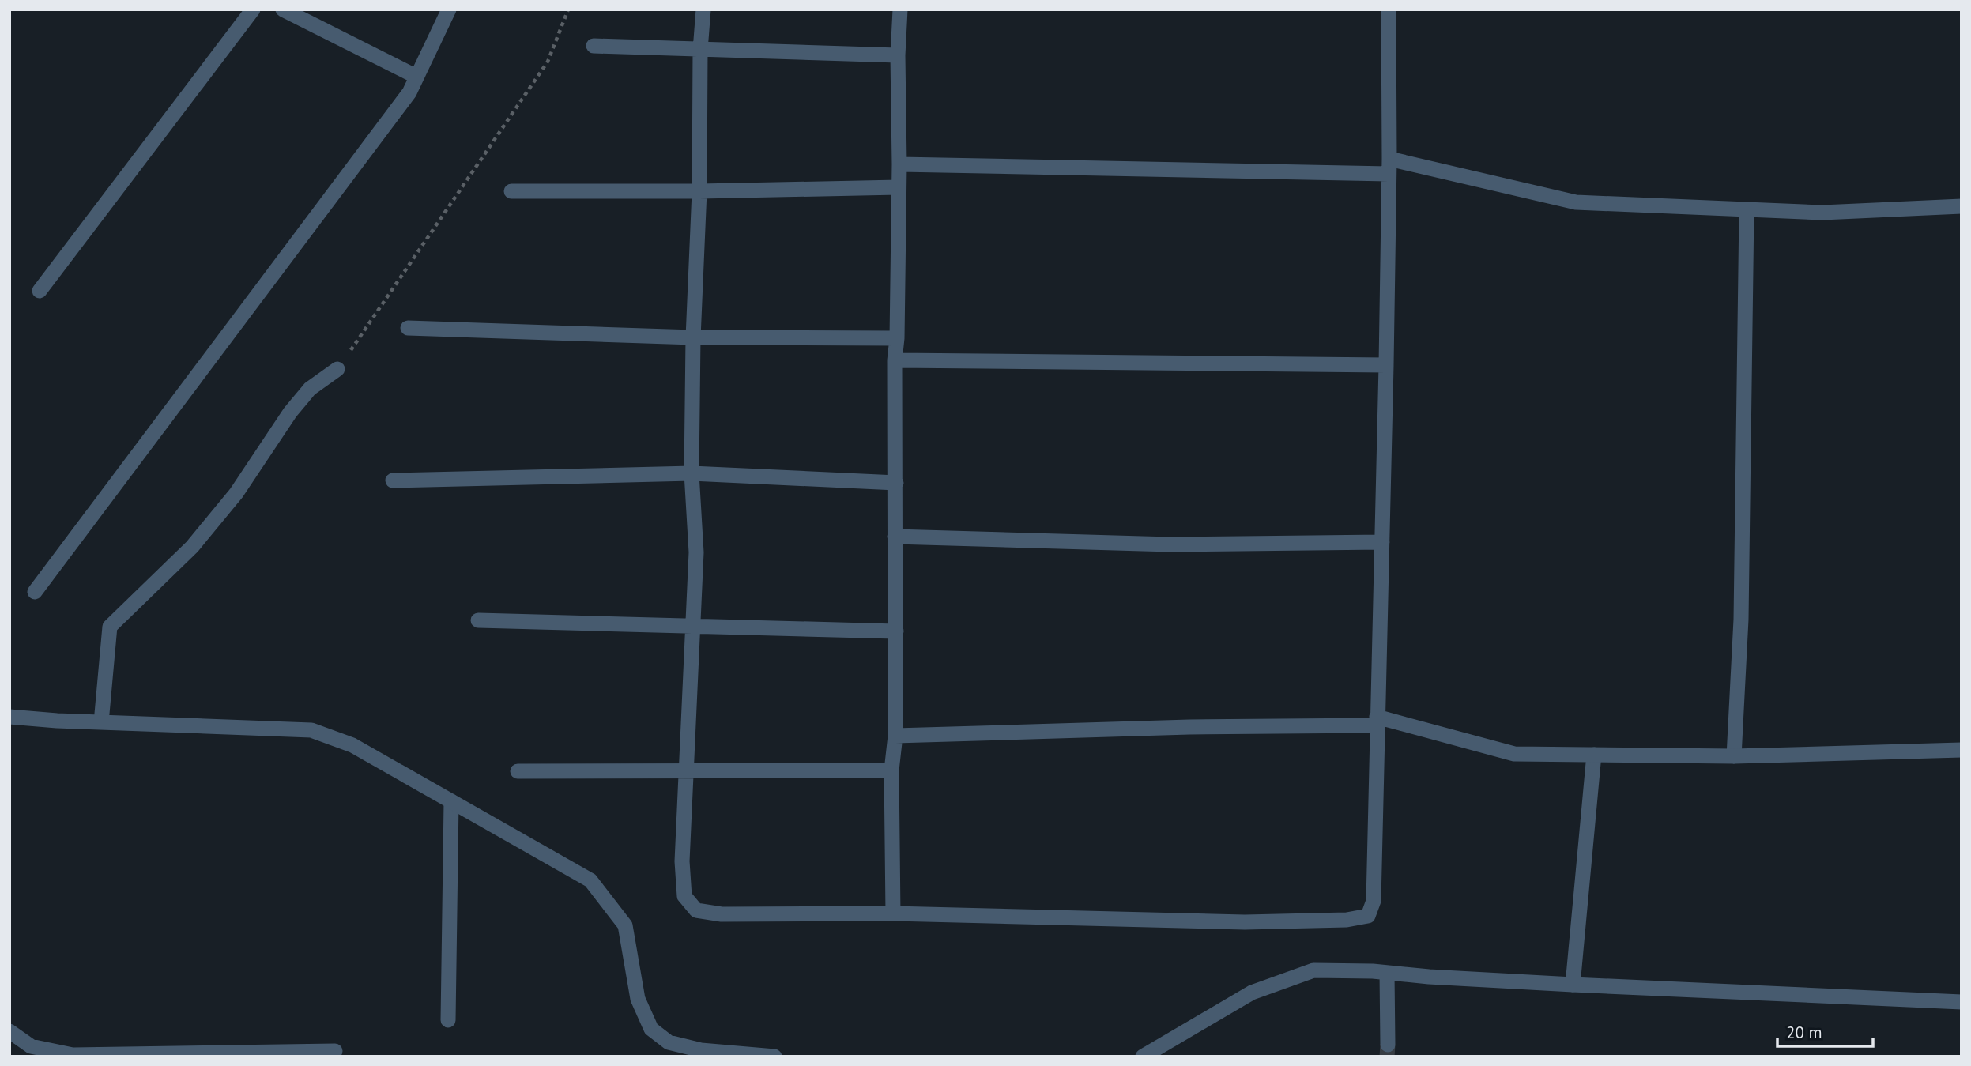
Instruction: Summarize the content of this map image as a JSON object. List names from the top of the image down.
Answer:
{
  "scale_bar": "20 m"
}
